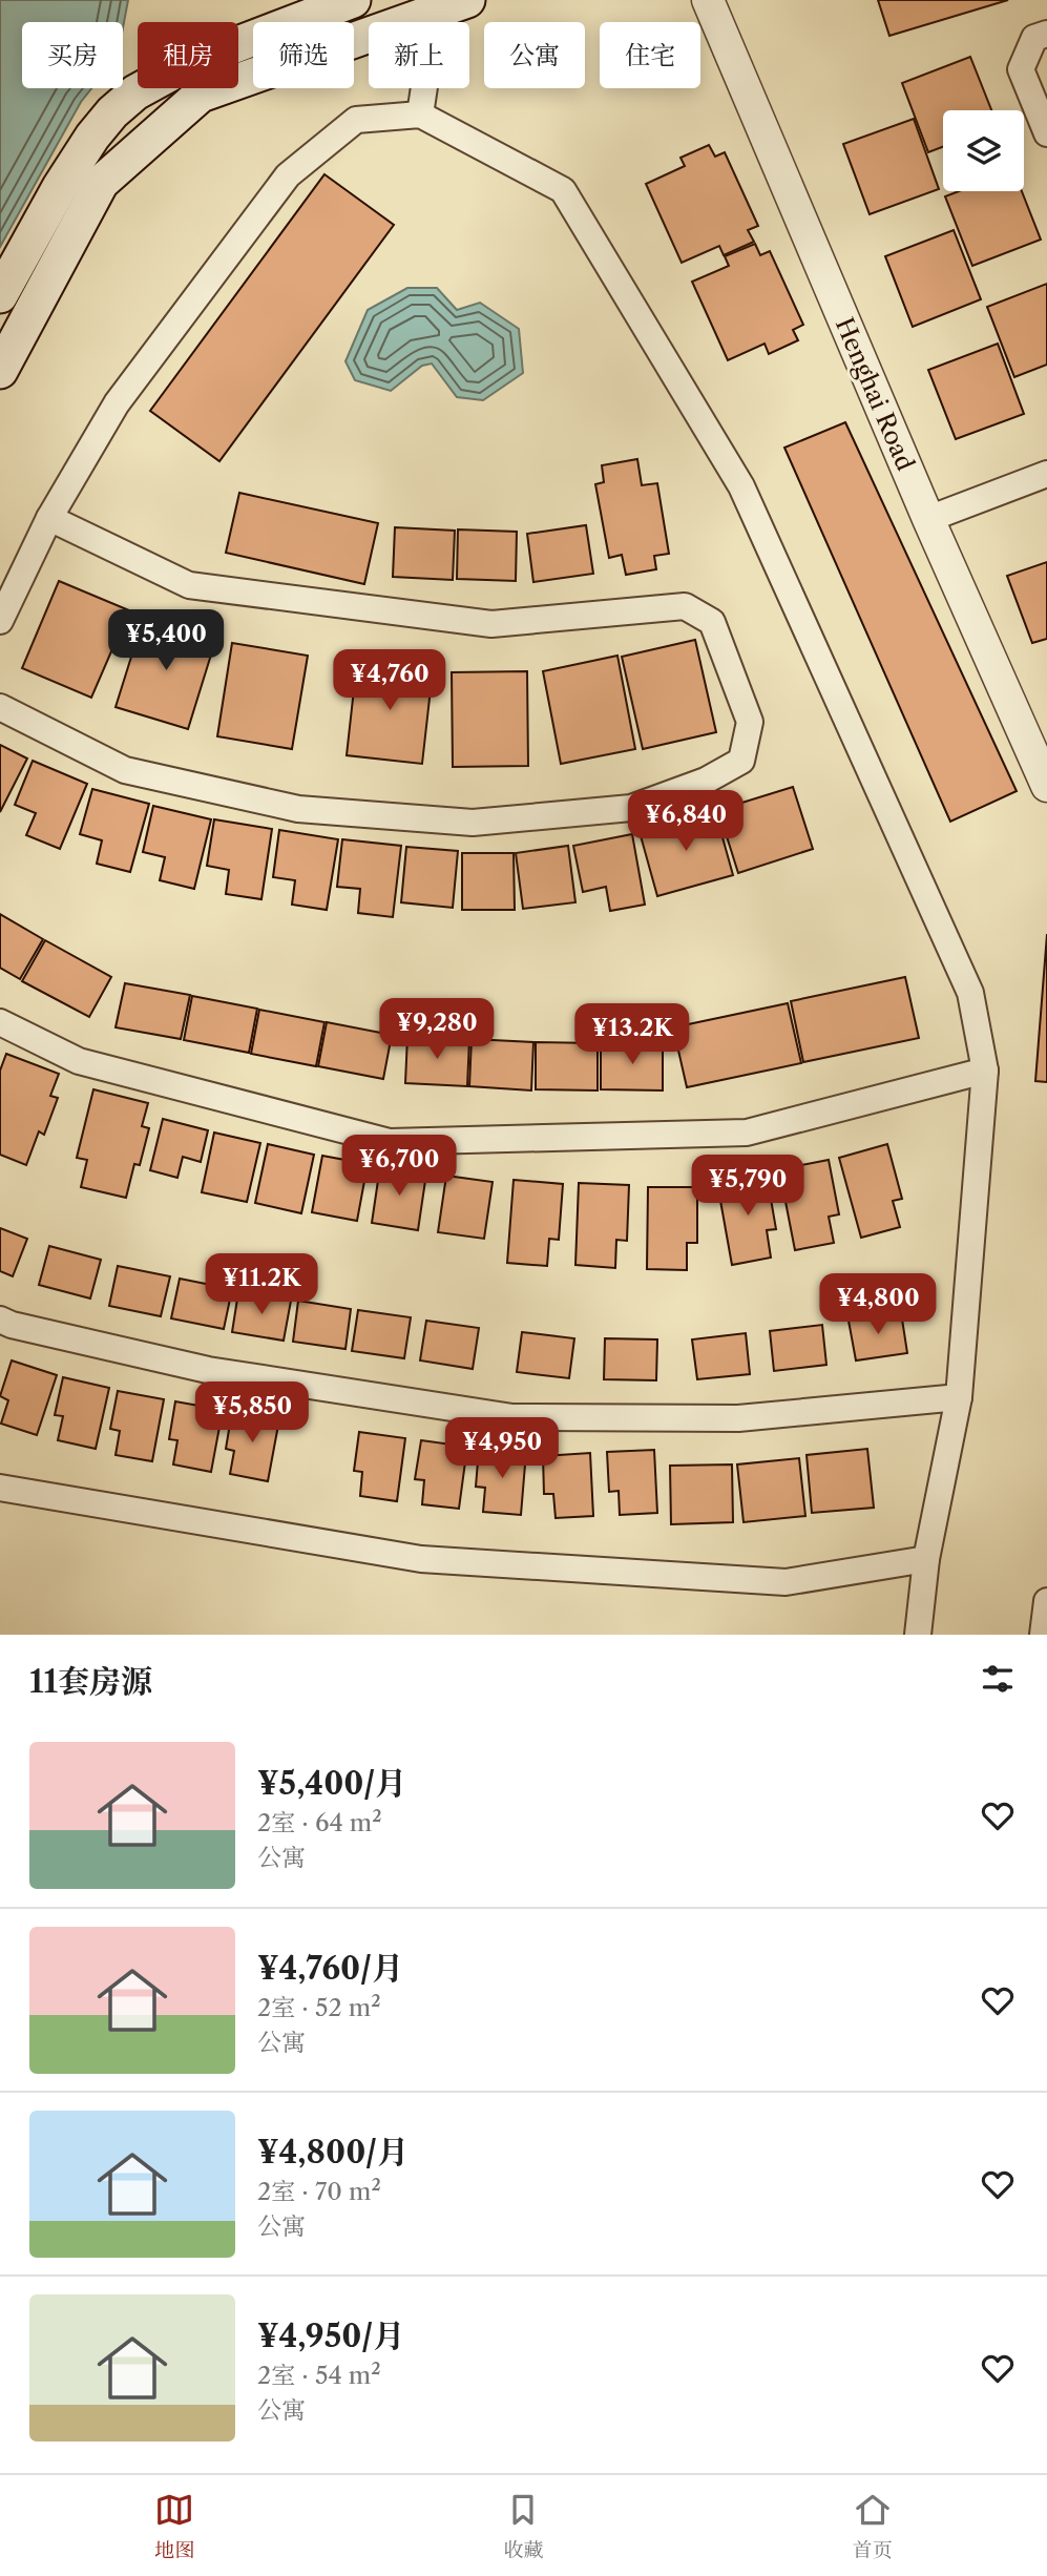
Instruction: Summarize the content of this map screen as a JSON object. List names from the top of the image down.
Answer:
{
  "streets": {
    "street": ["Henghai Road"]
  },
  "page": {
    "chip": [
      "买房",
      "租房",
      "筛选",
      "新上",
      "公寓",
      "住宅"
    ],
    "price": [
      "¥5,400",
      "¥4,760",
      "¥6,840",
      "¥9,280",
      "¥13.2K",
      "¥6,700",
      "¥5,790",
      "¥11.2K",
      "¥4,800",
      "¥5,850",
      "¥4,950"
    ],
    "heading": "11套房源",
    "list": [
      {
        "name": "¥5,400/月",
        "note": "2室 · 64 m² · 公寓"
      },
      {
        "name": "¥4,760/月",
        "note": "2室 · 52 m² · 公寓"
      },
      {
        "name": "¥4,800/月",
        "note": "2室 · 70 m² · 公寓"
      },
      {
        "name": "¥4,950/月",
        "note": "2室 · 54 m² · 公寓"
      }
    ],
    "tabs": ["地图", "收藏", "首页"]
  }
}
